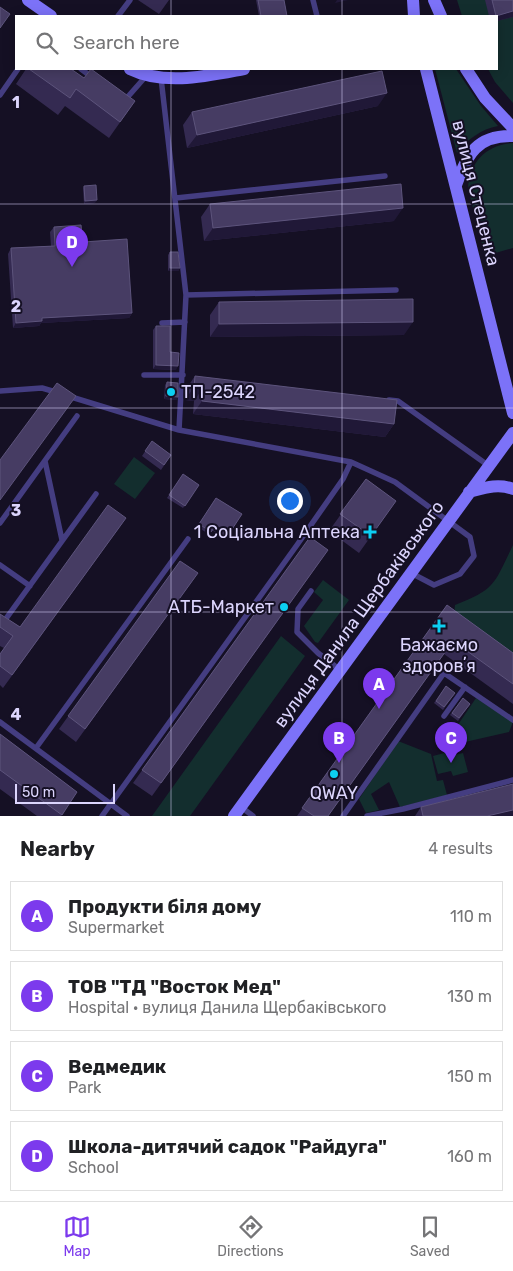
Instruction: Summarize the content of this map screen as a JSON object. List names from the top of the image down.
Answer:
{
  "streets": {
    "main road": ["вулиця Стеценка", "вулиця Данила Щербаківського"]
  },
  "places": {
    "other": ["ТП-2542", "АТБ-Маркет", "QWAY"],
    "health": ["1 Соціальна Аптека", "Бажаємо здоровʼя"]
  },
  "scale_bar": "50 m",
  "page": {
    "search": "Search here",
    "pins": [
      "D",
      "A",
      "B",
      "C"
    ],
    "scale": "50 m",
    "heading": ["Nearby", "4 results"],
    "list": [
      {
        "mark": "A",
        "name": "Продукти біля дому",
        "note": "Supermarket",
        "value": "110 m"
      },
      {
        "mark": "B",
        "name": "ТОВ \"ТД \"Восток Мед\"",
        "note": "Hospital · вулиця Данила Щербаківського",
        "value": "130 m"
      },
      {
        "mark": "C",
        "name": "Ведмедик",
        "note": "Park",
        "value": "150 m"
      },
      {
        "mark": "D",
        "name": "Школа-дитячий садок \"Райдуга\"",
        "note": "School",
        "value": "160 m"
      }
    ],
    "nav": ["Map", "Directions", "Saved"]
  },
  "grid": {
    "rows": [
      "1",
      "2",
      "3",
      "4"
    ]
  }
}
